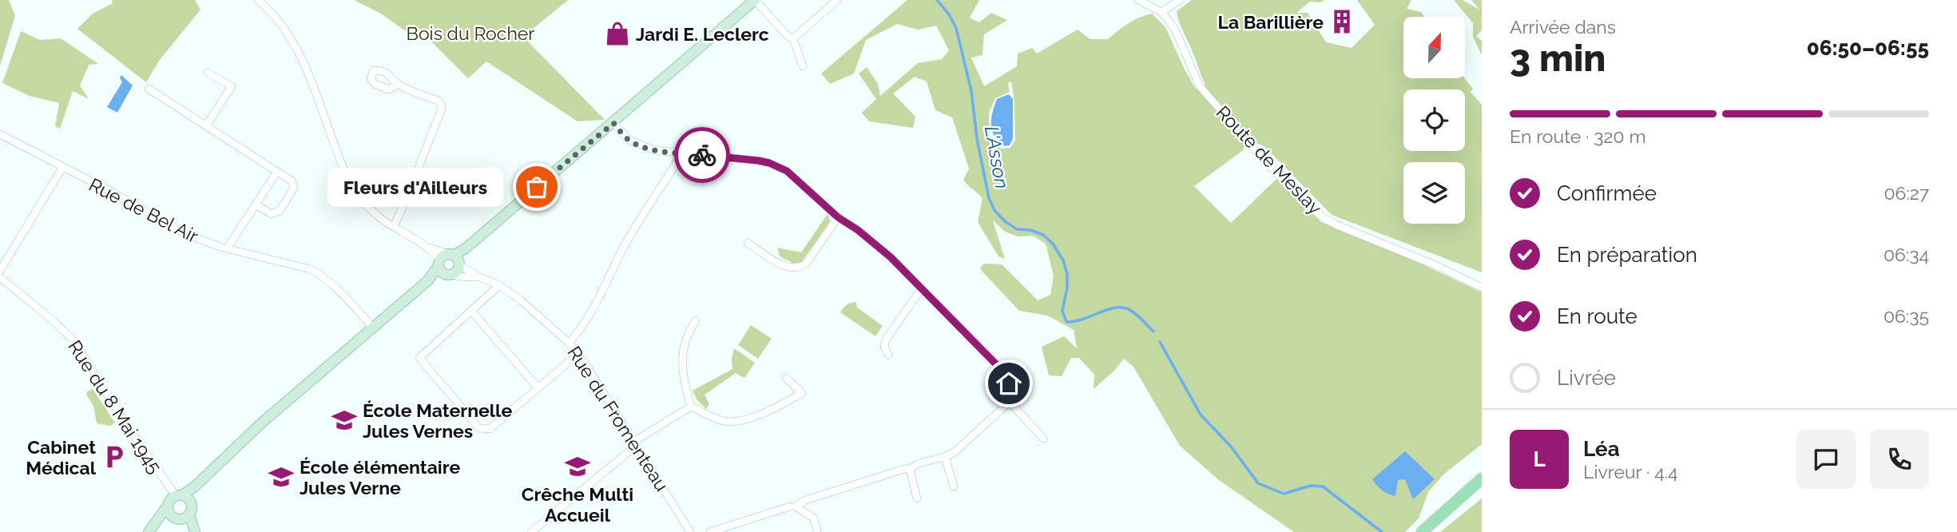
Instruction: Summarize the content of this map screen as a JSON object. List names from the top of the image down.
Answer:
{
  "streets": {
    "street": [
      "Route de Meslay",
      "Rue de Bel Air",
      "Rue du 8 Mai 1945",
      "Rue du Fromenteau"
    ]
  },
  "water": ["L'Asson"],
  "parks": ["Bois du Rocher"],
  "places": {
    "building": ["La Barillière"],
    "shop": ["Jardi E. Leclerc"],
    "other": ["Fleurs d'Ailleurs"],
    "school or university": ["École Maternelle Jules Vernes", "Crêche Multi Accueil", "École élémentaire Jules Verne"],
    "parking": ["Cabinet Médical"]
  },
  "north": "top",
  "page": {
    "heading": ["3 min", "Arrivée dans", "06:50–06:55"],
    "panel": ["Léa", "Livreur · 4.4"],
    "bar": "En route · 320 m",
    "list": [
      ["Confirmée", "06:27"],
      ["En préparation", "06:34"],
      ["En route", "06:35"],
      "Livrée"
    ],
    "bubble": "Fleurs d'Ailleurs",
    "round": "L"
  }
}
